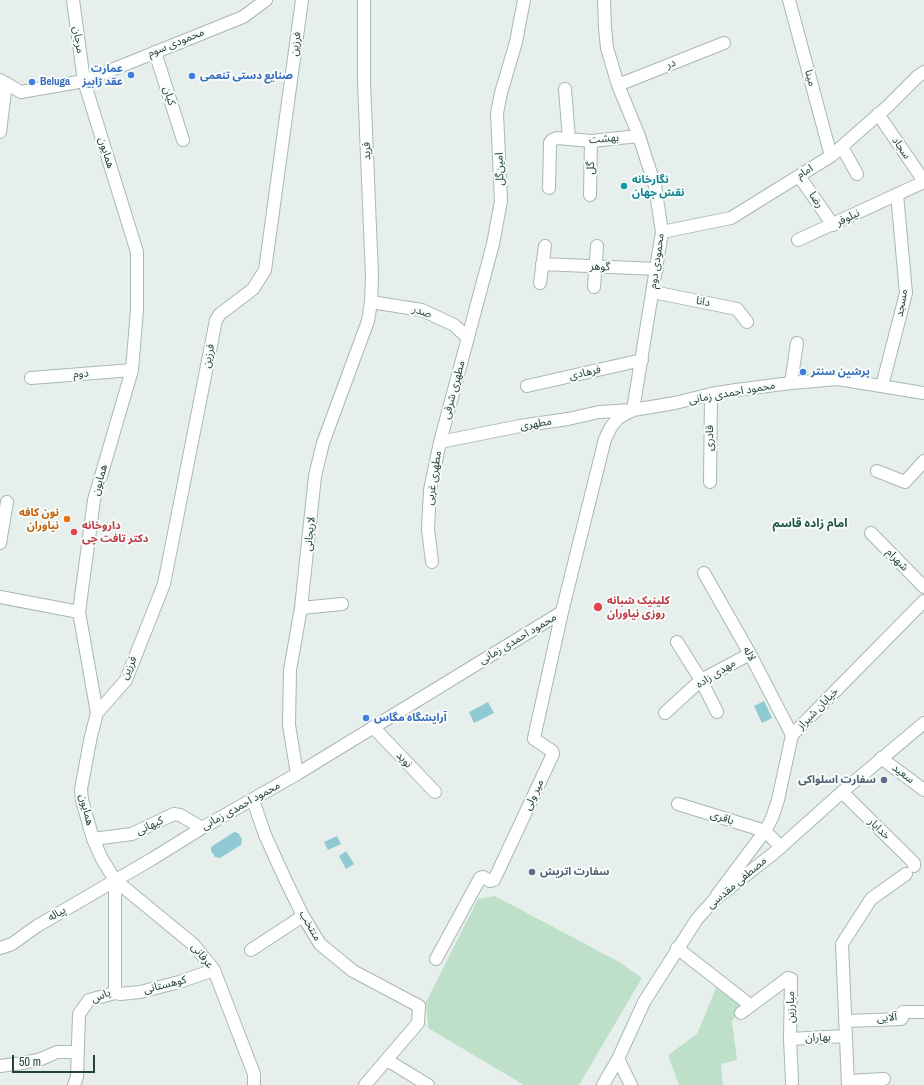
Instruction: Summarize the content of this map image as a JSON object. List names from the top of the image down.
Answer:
{
  "streets": {
    "street": [
      "مرجان",
      "محمودی سوم",
      "فرزین",
      "در",
      "مینا",
      "کیان",
      "بهشت",
      "سجاد",
      "فرید",
      "همایون",
      "گل",
      "امین‌گل",
      "امام",
      "رضا",
      "نیلوفر",
      "محمودی دوم",
      "گوهر",
      "دانا",
      "مسجد",
      "صدر",
      "فرهادی",
      "دوم",
      "مطهری شرقی",
      "محمود احمدی زمانی",
      "مطهری",
      "قادری",
      "مطهری غربی",
      "لاریجانی",
      "شهرام",
      "لاله",
      "مهدی زاده",
      "خیابان شیراز",
      "نوید",
      "سعید",
      "میر ولی",
      "باقری",
      "کیهانی",
      "خدایار",
      "مصطفی مقدسی",
      "پیاله",
      "منتخب",
      "عرفانی",
      "کوهستانی",
      "یاس",
      "مبارزین",
      "آلایی",
      "بهاران"
    ]
  },
  "crossings": [
    ["مرجان", "محمودی سوم"],
    ["مرجان", "همایون"],
    ["محمودی سوم", "کیان"],
    ["محمودی سوم", "همایون"],
    ["فرزین", "همایون"],
    ["در", "محمودی دوم"],
    ["مینا", "امام"],
    ["بهشت", "گل"],
    ["بهشت", "محمودی دوم"],
    ["سجاد", "امام"],
    ["سجاد", "نیلوفر"],
    ["فرید", "صدر"],
    ["فرید", "لاریجانی"],
    ["همایون", "دوم"],
    ["همایون", "محمود احمدی زمانی"],
    ["همایون", "کیهانی"],
    ["همایون", "پیاله"],
    ["همایون", "عرفانی"],
    ["همایون", "یاس"],
    ["امین‌گل", "صدر"],
    ["امین‌گل", "مطهری شرقی"],
    ["امام", "رضا"],
    ["امام", "محمودی دوم"],
    ["رضا", "نیلوفر"],
    ["نیلوفر", "مسجد"],
    ["محمودی دوم", "گوهر"],
    ["محمودی دوم", "دانا"],
    ["محمودی دوم", "فرهادی"],
    ["محمودی دوم", "محمود احمدی زمانی"],
    ["محمودی دوم", "مطهری"],
    ["مسجد", "محمود احمدی زمانی"],
    ["صدر", "مطهری شرقی"],
    ["صدر", "لاریجانی"],
    ["مطهری شرقی", "مطهری"],
    ["مطهری شرقی", "مطهری غربی"],
    ["محمود احمدی زمانی", "مطهری"],
    ["محمود احمدی زمانی", "قادری"],
    ["محمود احمدی زمانی", "لاریجانی"],
    ["محمود احمدی زمانی", "نوید"],
    ["محمود احمدی زمانی", "میر ولی"],
    ["محمود احمدی زمانی", "کیهانی"],
    ["محمود احمدی زمانی", "پیاله"],
    ["محمود احمدی زمانی", "منتخب"],
    ["محمود احمدی زمانی", "عرفانی"],
    ["محمود احمدی زمانی", "یاس"],
    ["مطهری", "مطهری غربی"],
    ["لاله", "مهدی زاده"],
    ["لاله", "خیابان شیراز"],
    ["خیابان شیراز", "باقری"],
    ["خیابان شیراز", "مصطفی مقدسی"],
    ["سعید", "مصطفی مقدسی"],
    ["خدایار", "مصطفی مقدسی"],
    ["خدایار", "آلایی"],
    ["پیاله", "عرفانی"],
    ["پیاله", "یاس"],
    ["عرفانی", "کوهستانی"],
    ["عرفانی", "یاس"],
    ["کوهستانی", "یاس"],
    ["مبارزین", "بهاران"]
  ],
  "districts": ["امام زاده قاسم"],
  "places": [
    "عمارت عقد ژابیز",
    "صنایع دستی تنعمی",
    "Beluga",
    "نگارخانه نقش جهان",
    "پرشین سنتر",
    "نون کافه نیاوران",
    "داروخانه دکتر تافت چی",
    "کلینیک شبانه روزی نیاوران",
    "آرایشگاه مگاس",
    "سفارت اسلواکی",
    "سفارت اتریش"
  ],
  "scale_bar": "50 m"
}
